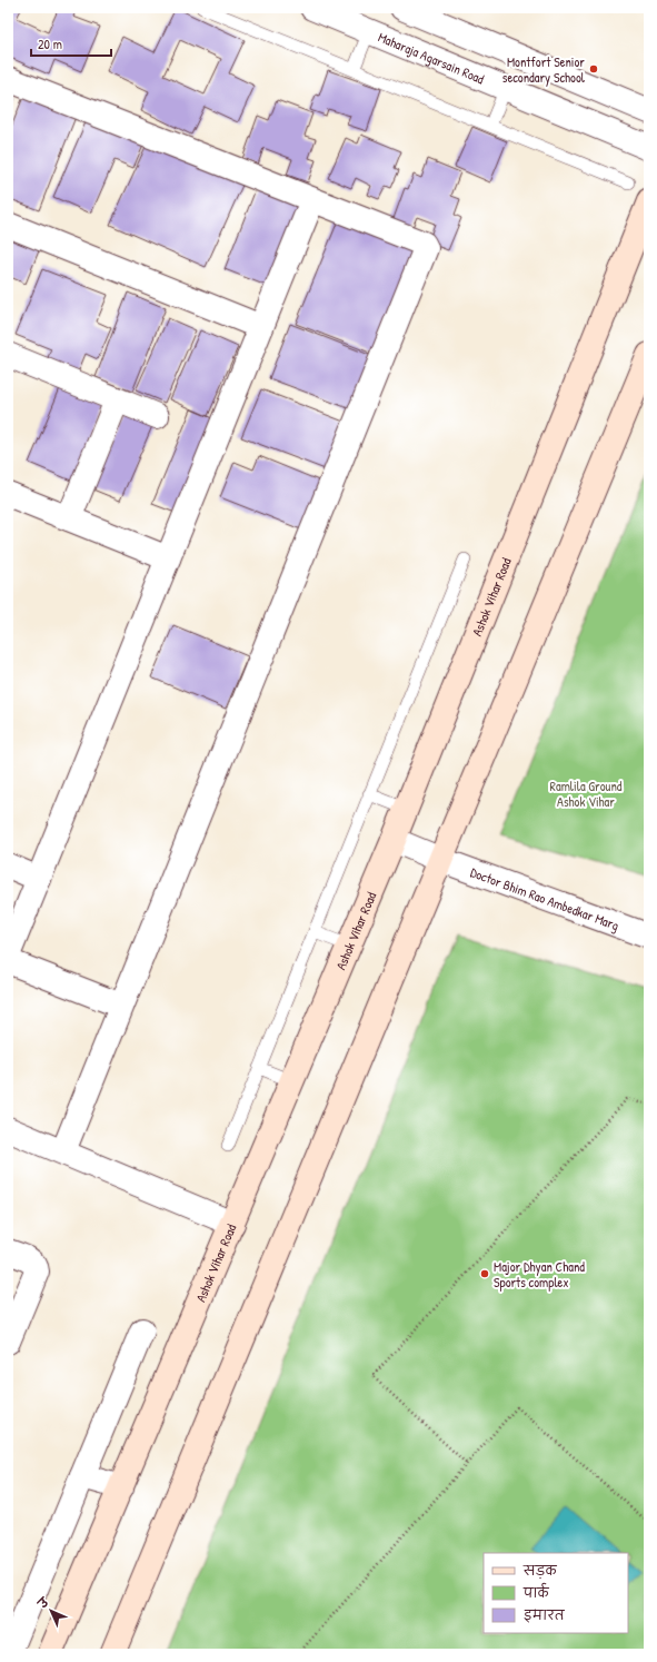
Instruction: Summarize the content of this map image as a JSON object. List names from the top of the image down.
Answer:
{
  "streets": {
    "main road": ["Ashok Vihar Road"],
    "street": ["Maharaja Agarsain Road", "Doctor Bhim Rao Ambedkar Marg"]
  },
  "crossings": [
    ["Ashok Vihar Road", "Doctor Bhim Rao Ambedkar Marg"]
  ],
  "parks": ["Ramlila Ground Ashok Vihar"],
  "places": ["Montfort Senior secondary School", "Major Dhyan Chand Sports complex"],
  "legend": ["सड़क", "पार्क", "इमारत"],
  "scale_bar": "20 m",
  "north": "top left"
}
